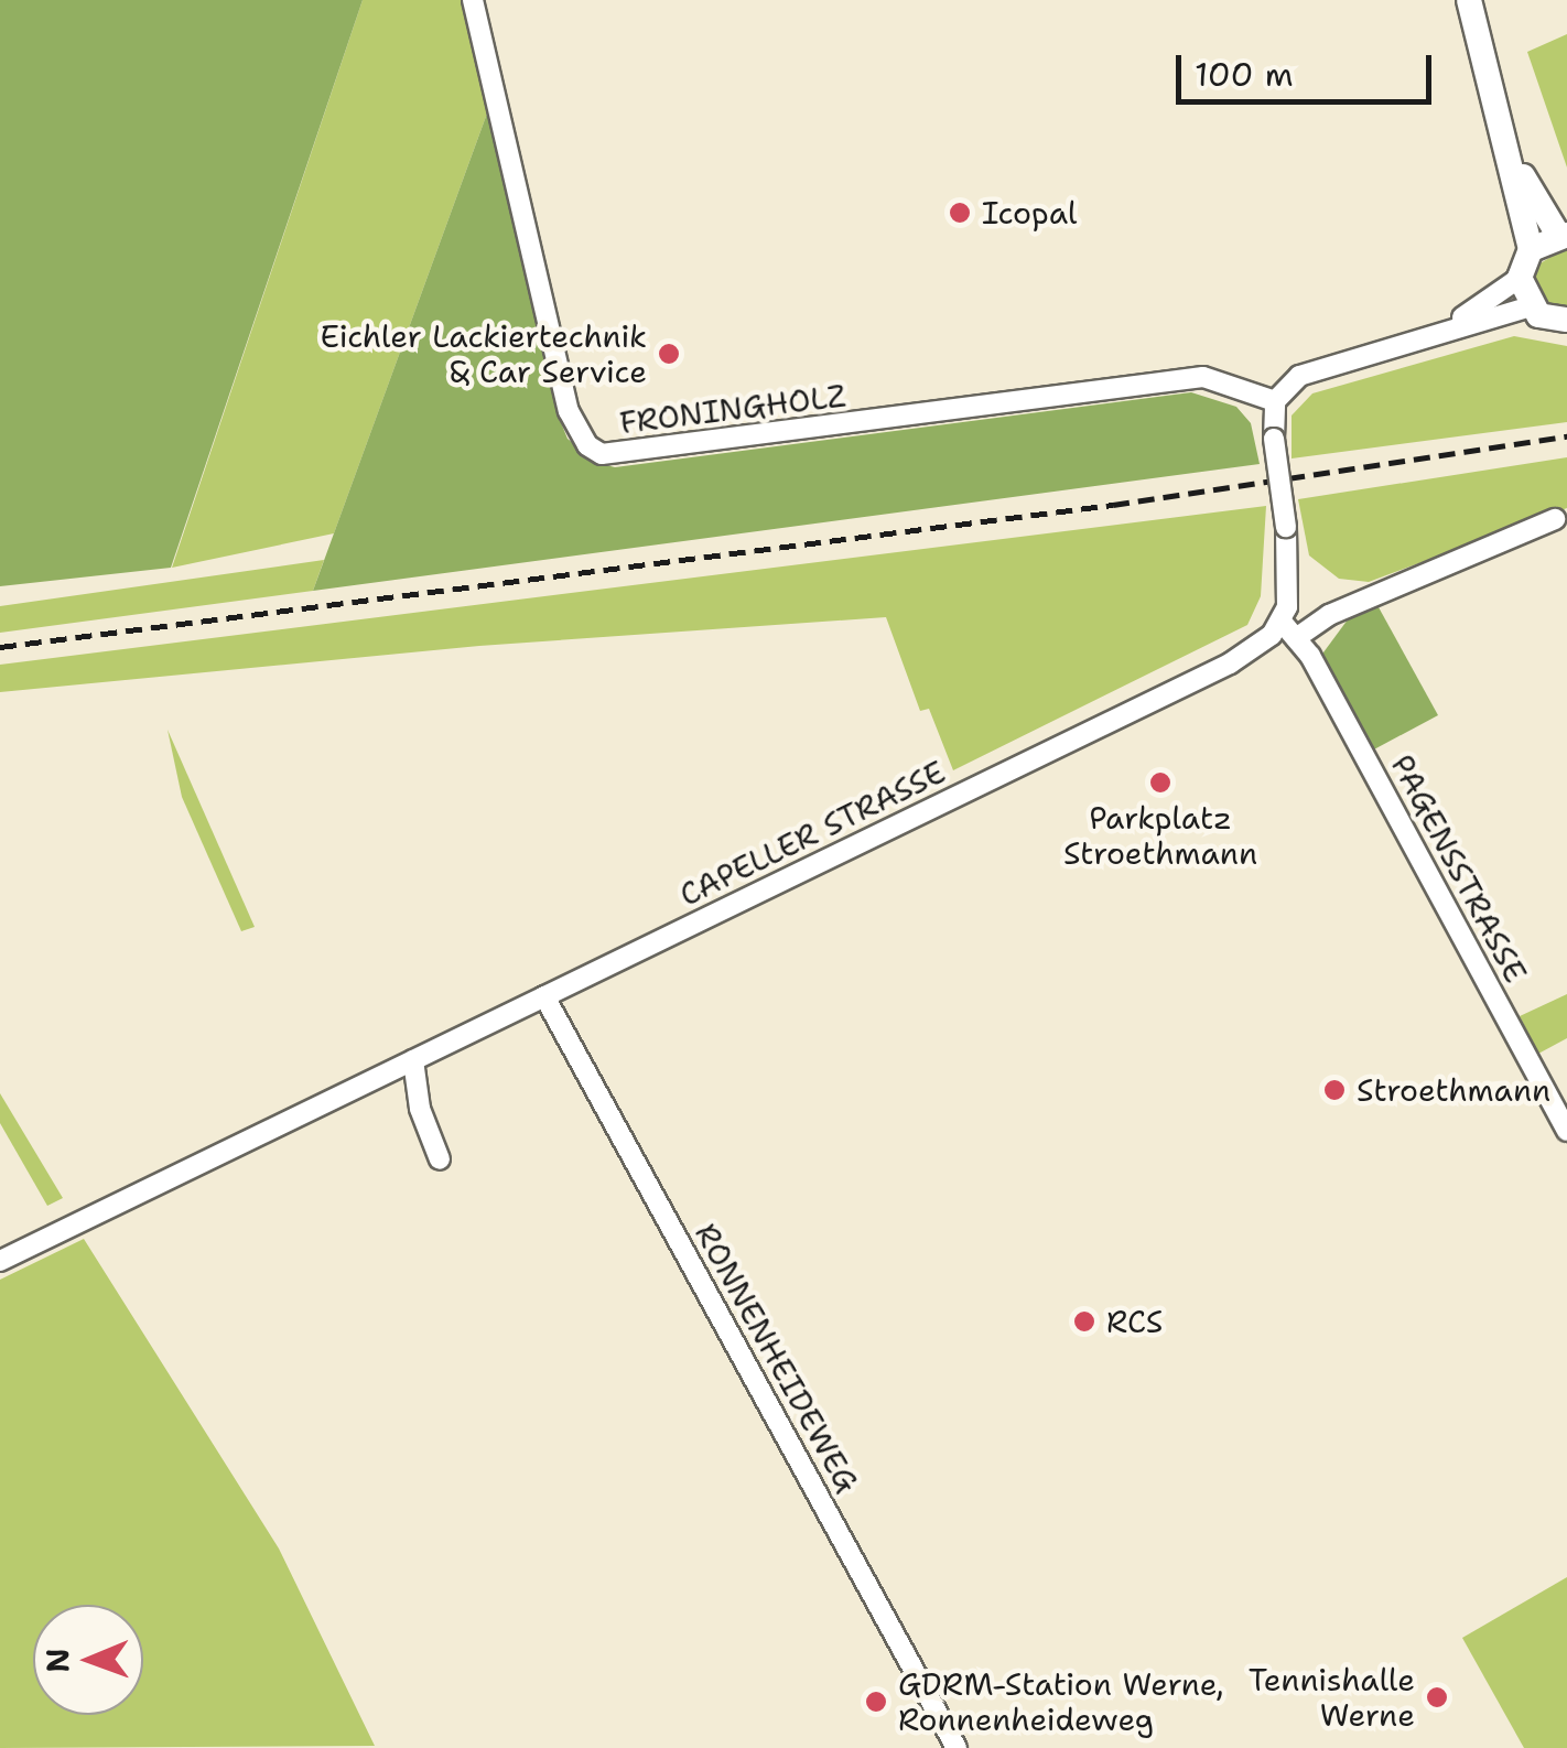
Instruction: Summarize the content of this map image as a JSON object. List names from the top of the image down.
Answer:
{
  "streets": {
    "street": [
      "FRONINGHOLZ",
      "CAPELLER STRASSE",
      "PAGENSSTRASSE",
      "RONNENHEIDEWEG"
    ]
  },
  "crossings": [
    ["CAPELLER STRASSE", "PAGENSSTRASSE"],
    ["CAPELLER STRASSE", "RONNENHEIDEWEG"]
  ],
  "places": [
    "Icopal",
    "Eichler Lackiertechnik & Car Service",
    "Parkplatz Stroethmann",
    "Stroethmann",
    "RCS",
    "Tennishalle Werne",
    "GDRM-Station Werne, Ronnenheideweg"
  ],
  "scale_bar": "100 m",
  "north": "left"
}
